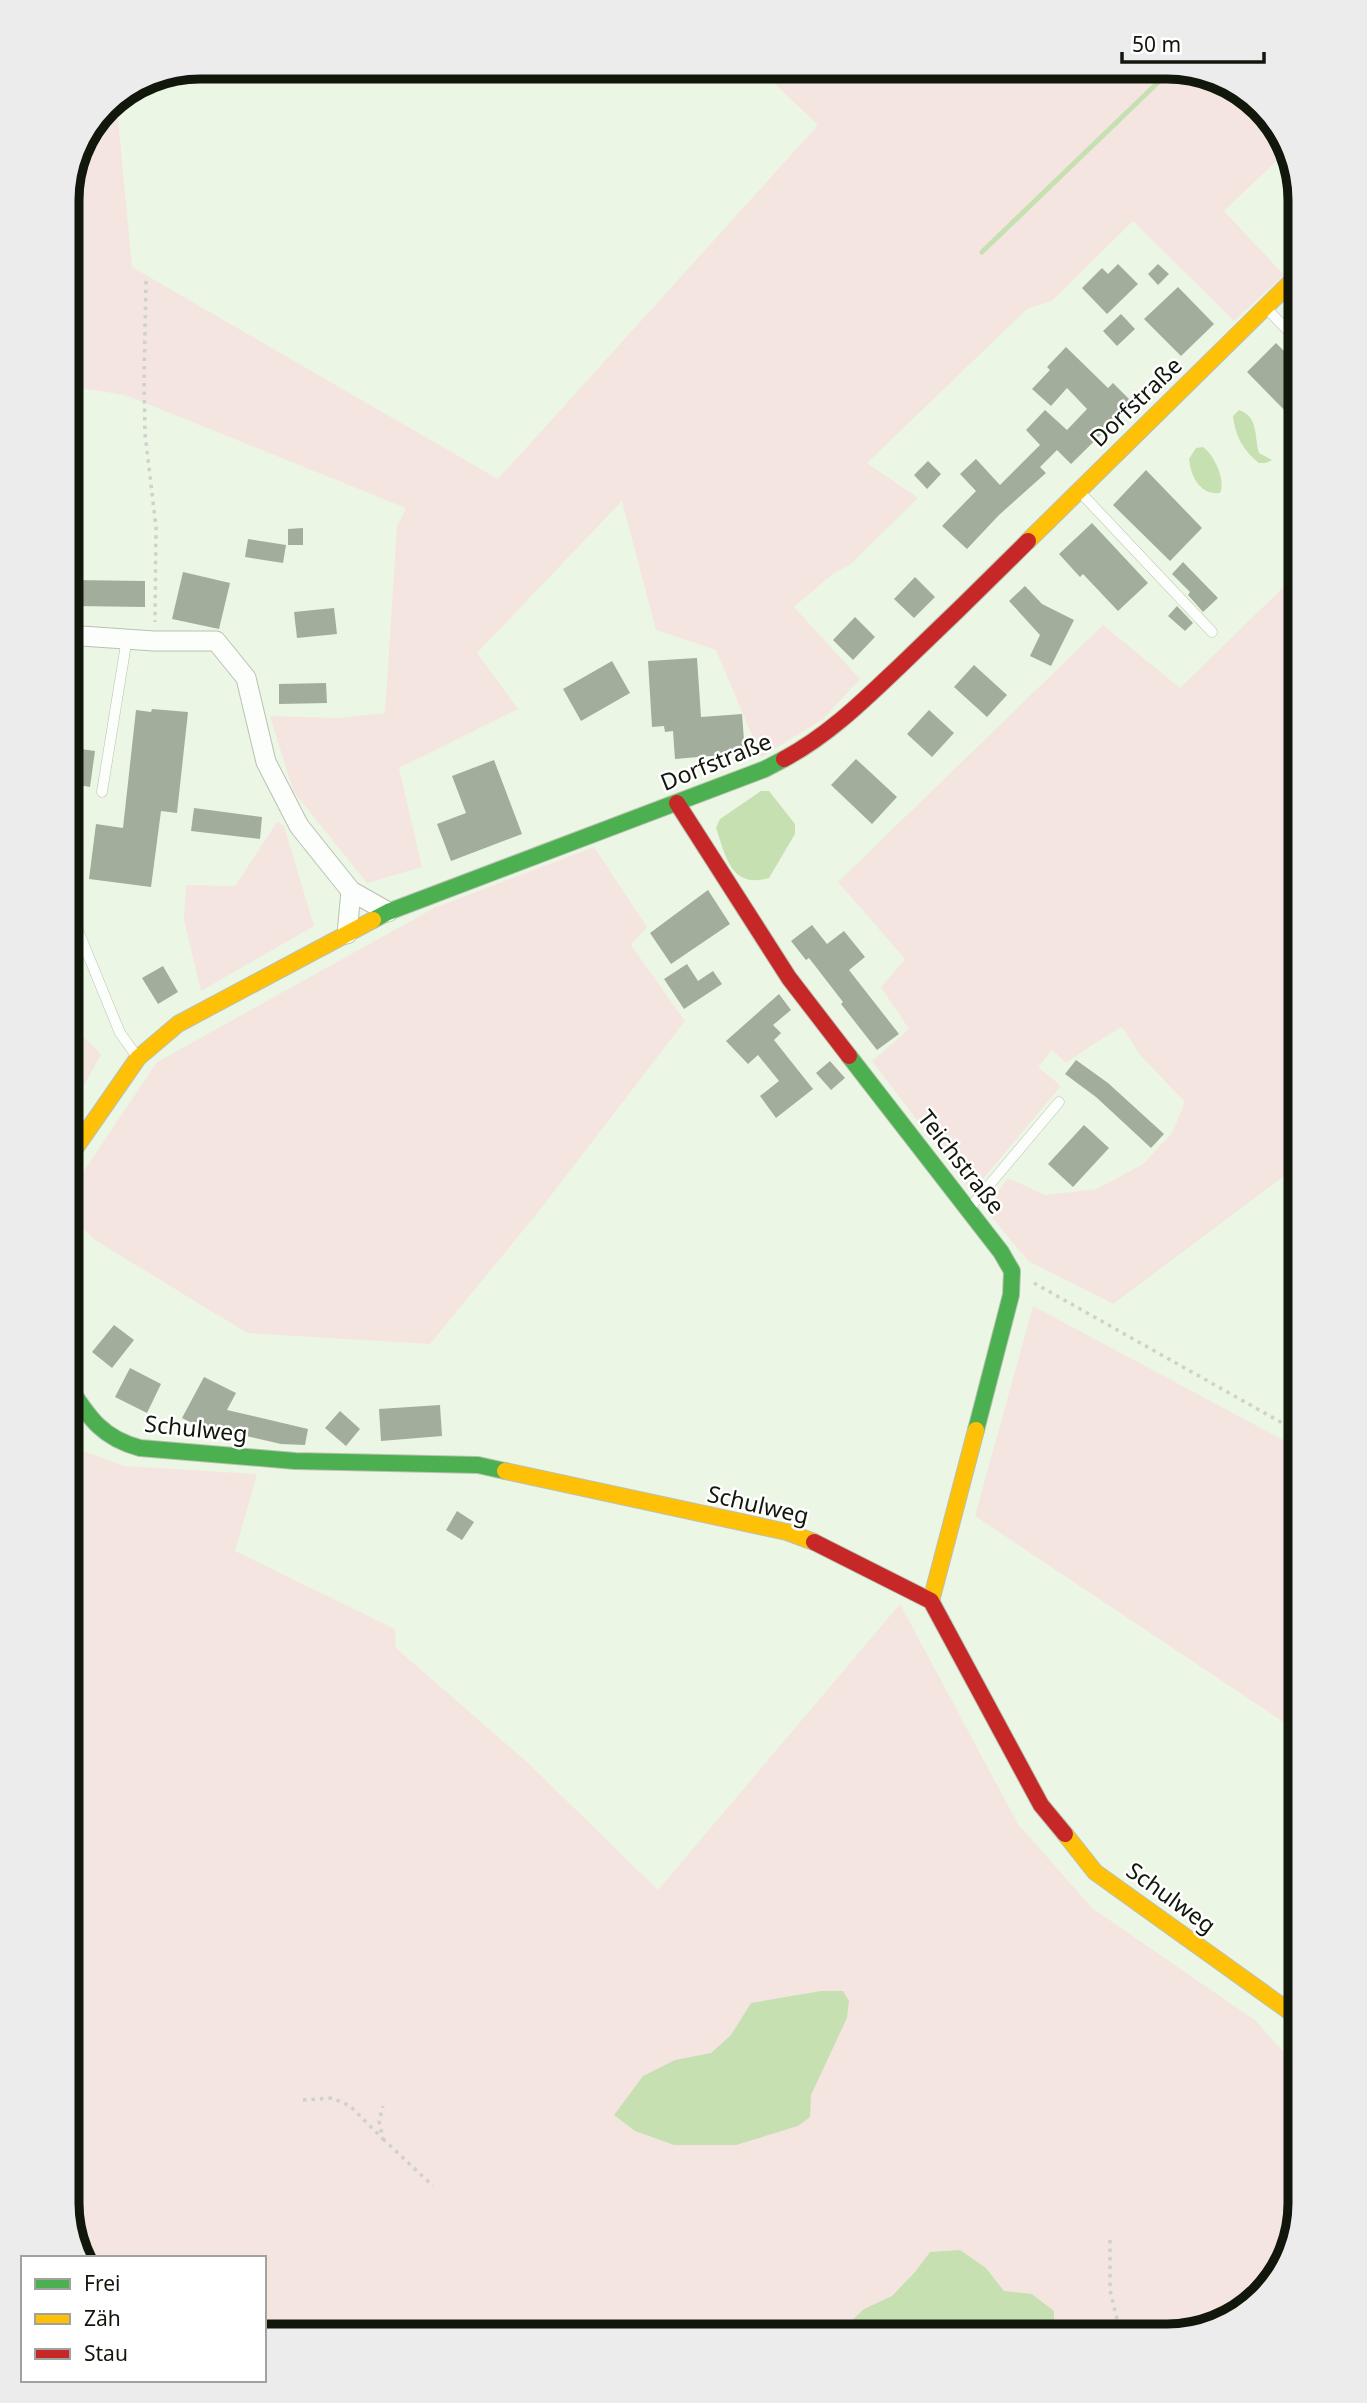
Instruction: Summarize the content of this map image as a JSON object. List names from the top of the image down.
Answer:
{
  "streets": {
    "street": ["Dorfstraße", "Teichstraße", "Schulweg"]
  },
  "crossings": [
    ["Dorfstraße", "Teichstraße"]
  ],
  "legend": ["Frei", "Zäh", "Stau"],
  "scale_bar": "50 m"
}
